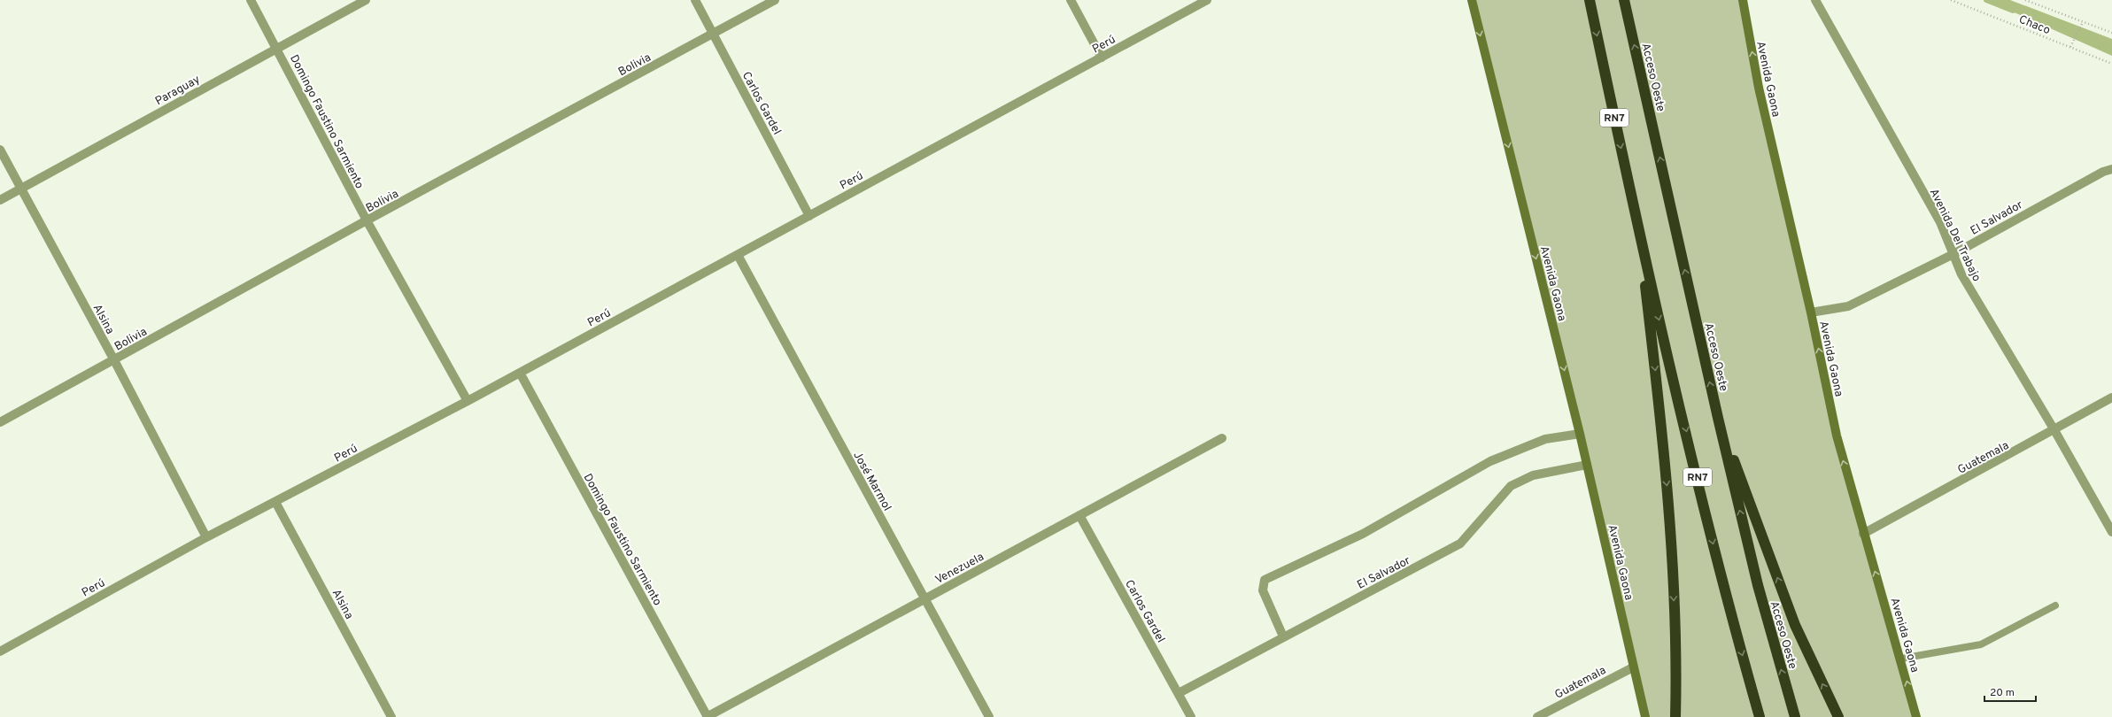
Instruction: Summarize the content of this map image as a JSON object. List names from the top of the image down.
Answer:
{
  "streets": {
    "highway": ["Acceso Oeste", "RN7"],
    "street": [
      "Perú",
      "Bolivia",
      "Avenida Gaona",
      "Paraguay",
      "Carlos Gardel",
      "Domingo Faustino Sarmiento",
      "El Salvador",
      "Avenida Del Trabajo",
      "Alsina",
      "Guatemala",
      "José Marmol",
      "Venezuela"
    ],
    "path": ["Chaco"]
  },
  "crossings": [
    ["Perú", "Carlos Gardel"],
    ["Perú", "Domingo Faustino Sarmiento"],
    ["Perú", "Alsina"],
    ["Perú", "José Marmol"],
    ["Bolivia", "Carlos Gardel"],
    ["Bolivia", "Domingo Faustino Sarmiento"],
    ["Bolivia", "Alsina"],
    ["Avenida Gaona", "El Salvador"],
    ["Avenida Gaona", "Guatemala"],
    ["Paraguay", "Domingo Faustino Sarmiento"],
    ["Paraguay", "Alsina"],
    ["Carlos Gardel", "El Salvador"],
    ["Carlos Gardel", "Venezuela"],
    ["Domingo Faustino Sarmiento", "Venezuela"],
    ["El Salvador", "Avenida Del Trabajo"],
    ["Avenida Del Trabajo", "Guatemala"],
    ["José Marmol", "Venezuela"]
  ],
  "scale_bar": "20 m"
}
